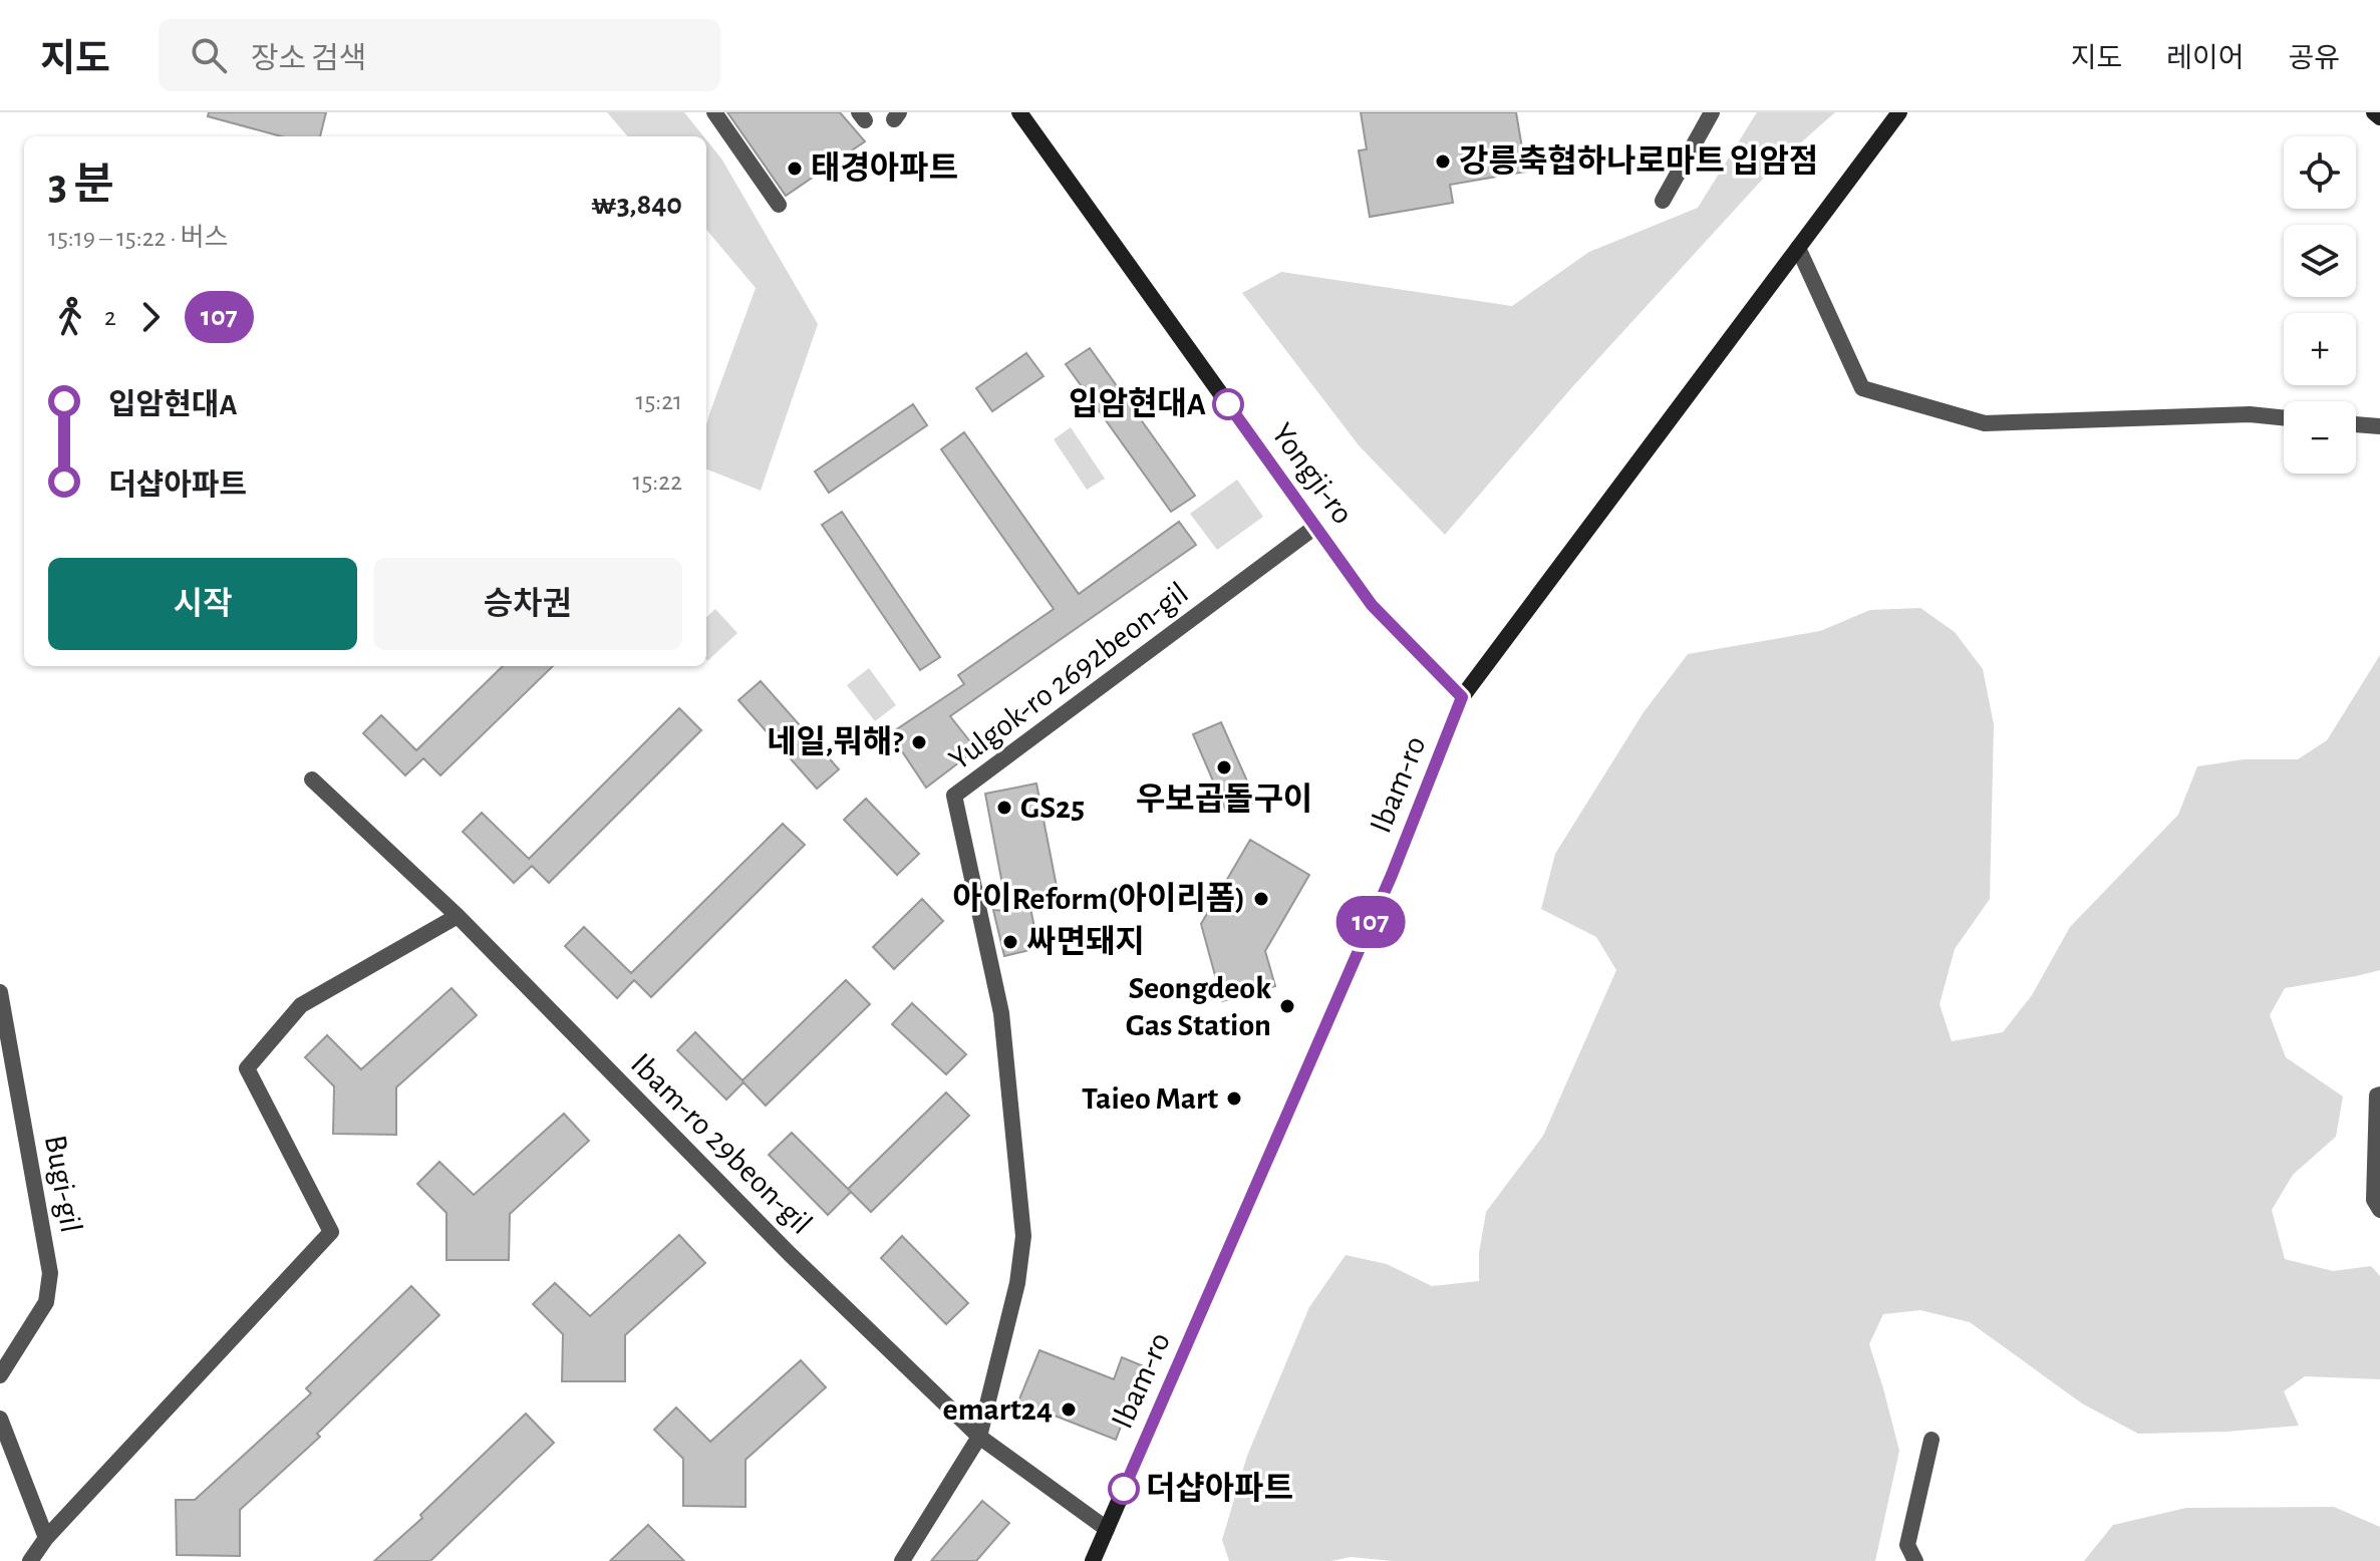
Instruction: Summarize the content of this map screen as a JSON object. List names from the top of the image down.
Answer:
{
  "streets": {
    "street": [
      "Yongji-ro",
      "Yulgok-ro 2692beon-gil",
      "Ibam-ro",
      "Ibam-ro 29beon-gil",
      "Bugi-gil"
    ]
  },
  "crossings": [
    ["Yongji-ro", "Yulgok-ro 2692beon-gil"],
    ["Yongji-ro", "Ibam-ro"],
    ["Yulgok-ro 2692beon-gil", "Ibam-ro 29beon-gil"],
    ["Ibam-ro", "Ibam-ro 29beon-gil"]
  ],
  "places": [
    "강릉축협하나로마트 입암점",
    "태경아파트",
    "입암현대A",
    "네일,뭐해?",
    "우보곱돌구이",
    "GS25",
    "아이Reform(아이리폼)",
    "싸면돼지",
    "Seongdeok Gas Station",
    "Taieo Mart",
    "emart24",
    "더샵아파트"
  ],
  "lines": ["bus line 107"],
  "page": {
    "header": "지도",
    "search": "장소 검색",
    "nav": ["지도", "레이어", "공유"],
    "on_map": "107",
    "map_buttons": ["+", "−"],
    "heading": ["3 분", "15:19 – 15:22 · 버스", "₩3,840"],
    "legs": ["2", "107"],
    "list": [
      {
        "name": "입암현대A",
        "value": "15:21"
      },
      {
        "name": "더샵아파트",
        "value": "15:22"
      }
    ],
    "buttons": ["시작", "승차권"]
  }
}
